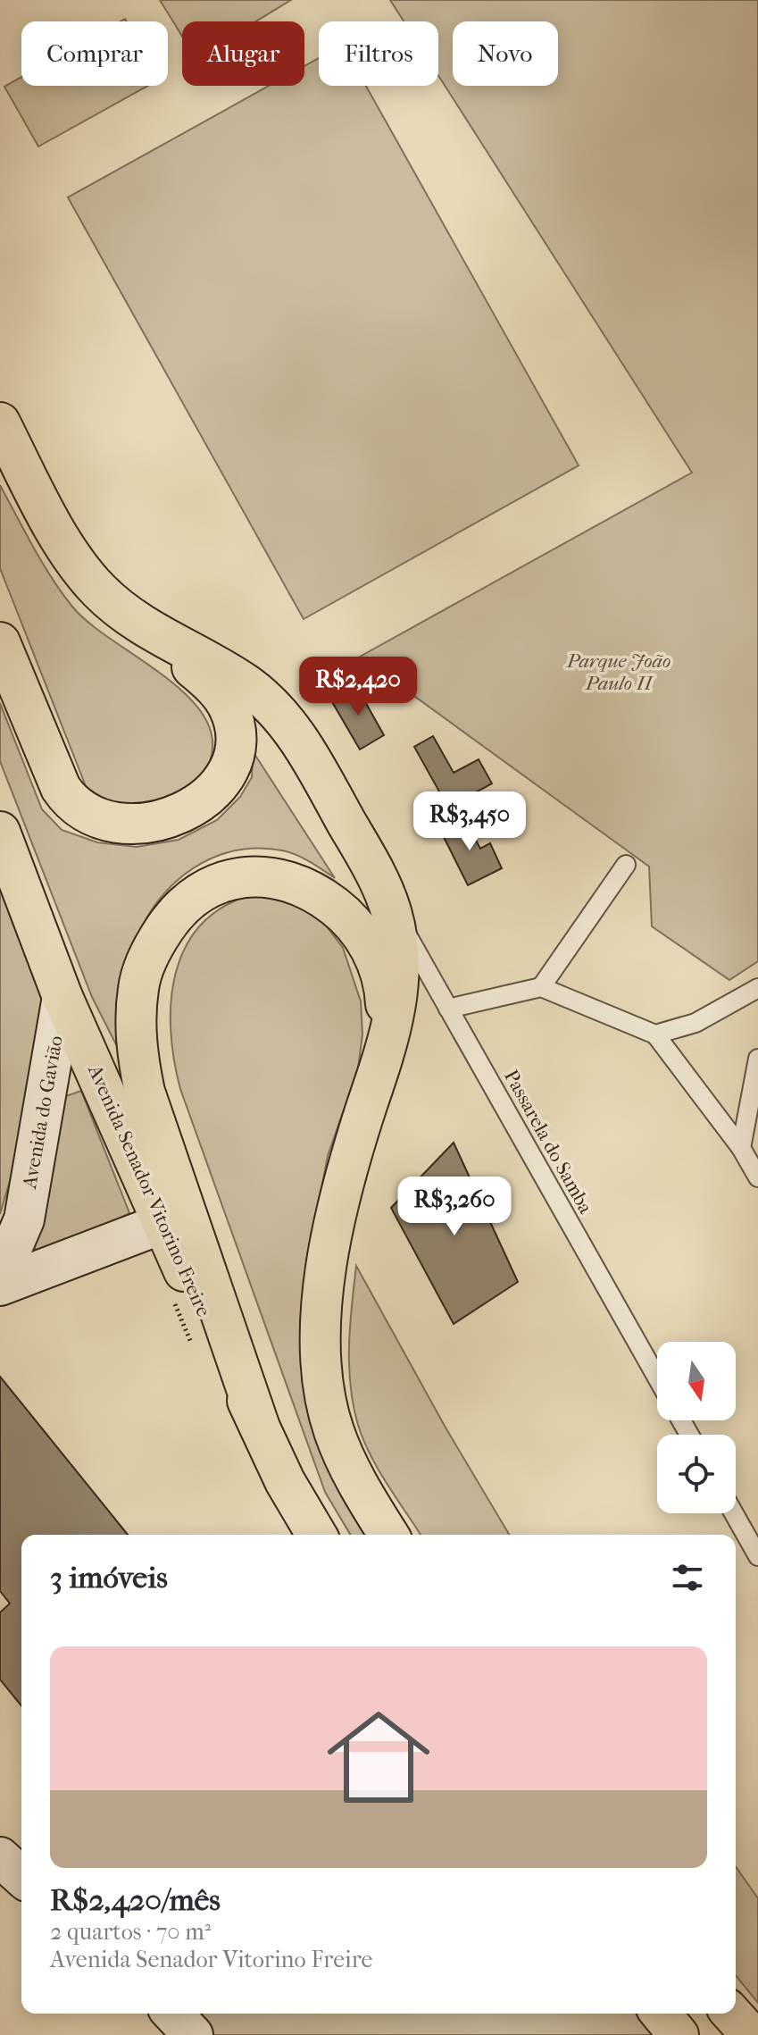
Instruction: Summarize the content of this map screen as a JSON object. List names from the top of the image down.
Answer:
{
  "streets": {
    "main road": ["Avenida Senador Vitorino Freire"],
    "street": ["Avenida do Gavião"],
    "lane": ["Passarela do Samba"]
  },
  "crossings": [
    ["Avenida do Gavião", "Avenida Senador Vitorino Freire"]
  ],
  "parks": ["Parque João Paulo II"],
  "north": "bottom",
  "page": {
    "chip": [
      "Comprar",
      "Alugar",
      "Filtros",
      "Novo"
    ],
    "price": ["R$2,420", "R$3,450", "R$3,260"],
    "heading": "3 imóveis",
    "list": [
      {
        "name": "R$2,420/mês",
        "note": "2 quartos · 70 m² · Avenida Senador Vitorino Freire"
      }
    ]
  }
}
